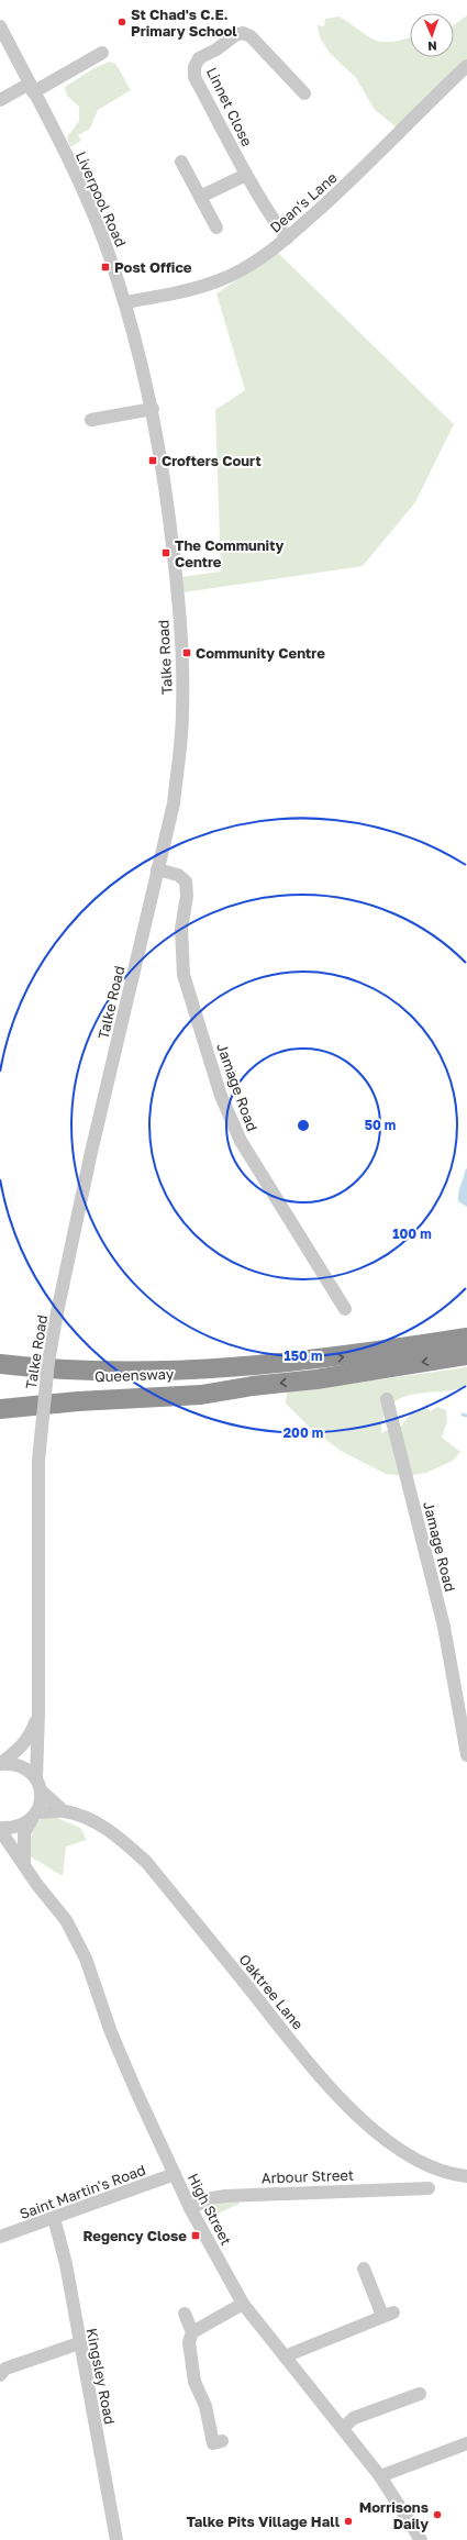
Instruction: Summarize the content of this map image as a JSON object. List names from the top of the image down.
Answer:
{
  "streets": {
    "highway": ["Queensway"],
    "street": [
      "Linnet Close",
      "Liverpool Road",
      "Dean's Lane",
      "Talke Road",
      "Jamage Road",
      "Oaktree Lane",
      "Arbour Street",
      "Saint Martin's Road",
      "High Street",
      "Kingsley Road"
    ]
  },
  "crossings": [
    ["Liverpool Road", "Dean's Lane"],
    ["Liverpool Road", "Talke Road"],
    ["Dean's Lane", "Talke Road"],
    ["Talke Road", "Jamage Road"],
    ["Talke Road", "Oaktree Lane"],
    ["Arbour Street", "High Street"],
    ["Saint Martin's Road", "High Street"],
    ["Saint Martin's Road", "Kingsley Road"]
  ],
  "places": {
    "other": ["St Chad's C.E. Primary School", "Morrisons Daily", "Talke Pits Village Hall"],
    "transit": [
      "Post Office",
      "Crofters Court",
      "The Community Centre",
      "Community Centre",
      "Regency Close"
    ]
  },
  "north": "bottom",
  "rings": [
    "50 m",
    "100 m",
    "150 m",
    "200 m"
  ]
}
